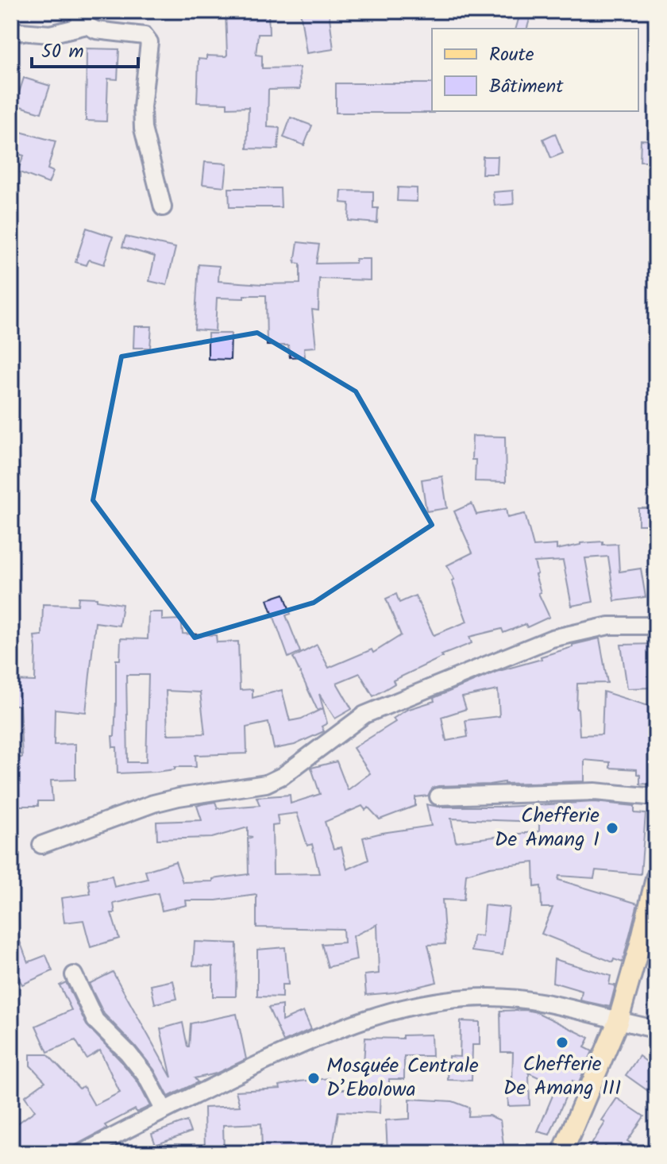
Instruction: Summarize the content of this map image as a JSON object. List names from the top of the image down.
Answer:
{
  "places": ["Chefferie De Amang I", "Chefferie De Amang III", "Mosquée Centrale D’Ebolowa"],
  "legend": ["Route", "Bâtiment"],
  "scale_bar": "50 m"
}
